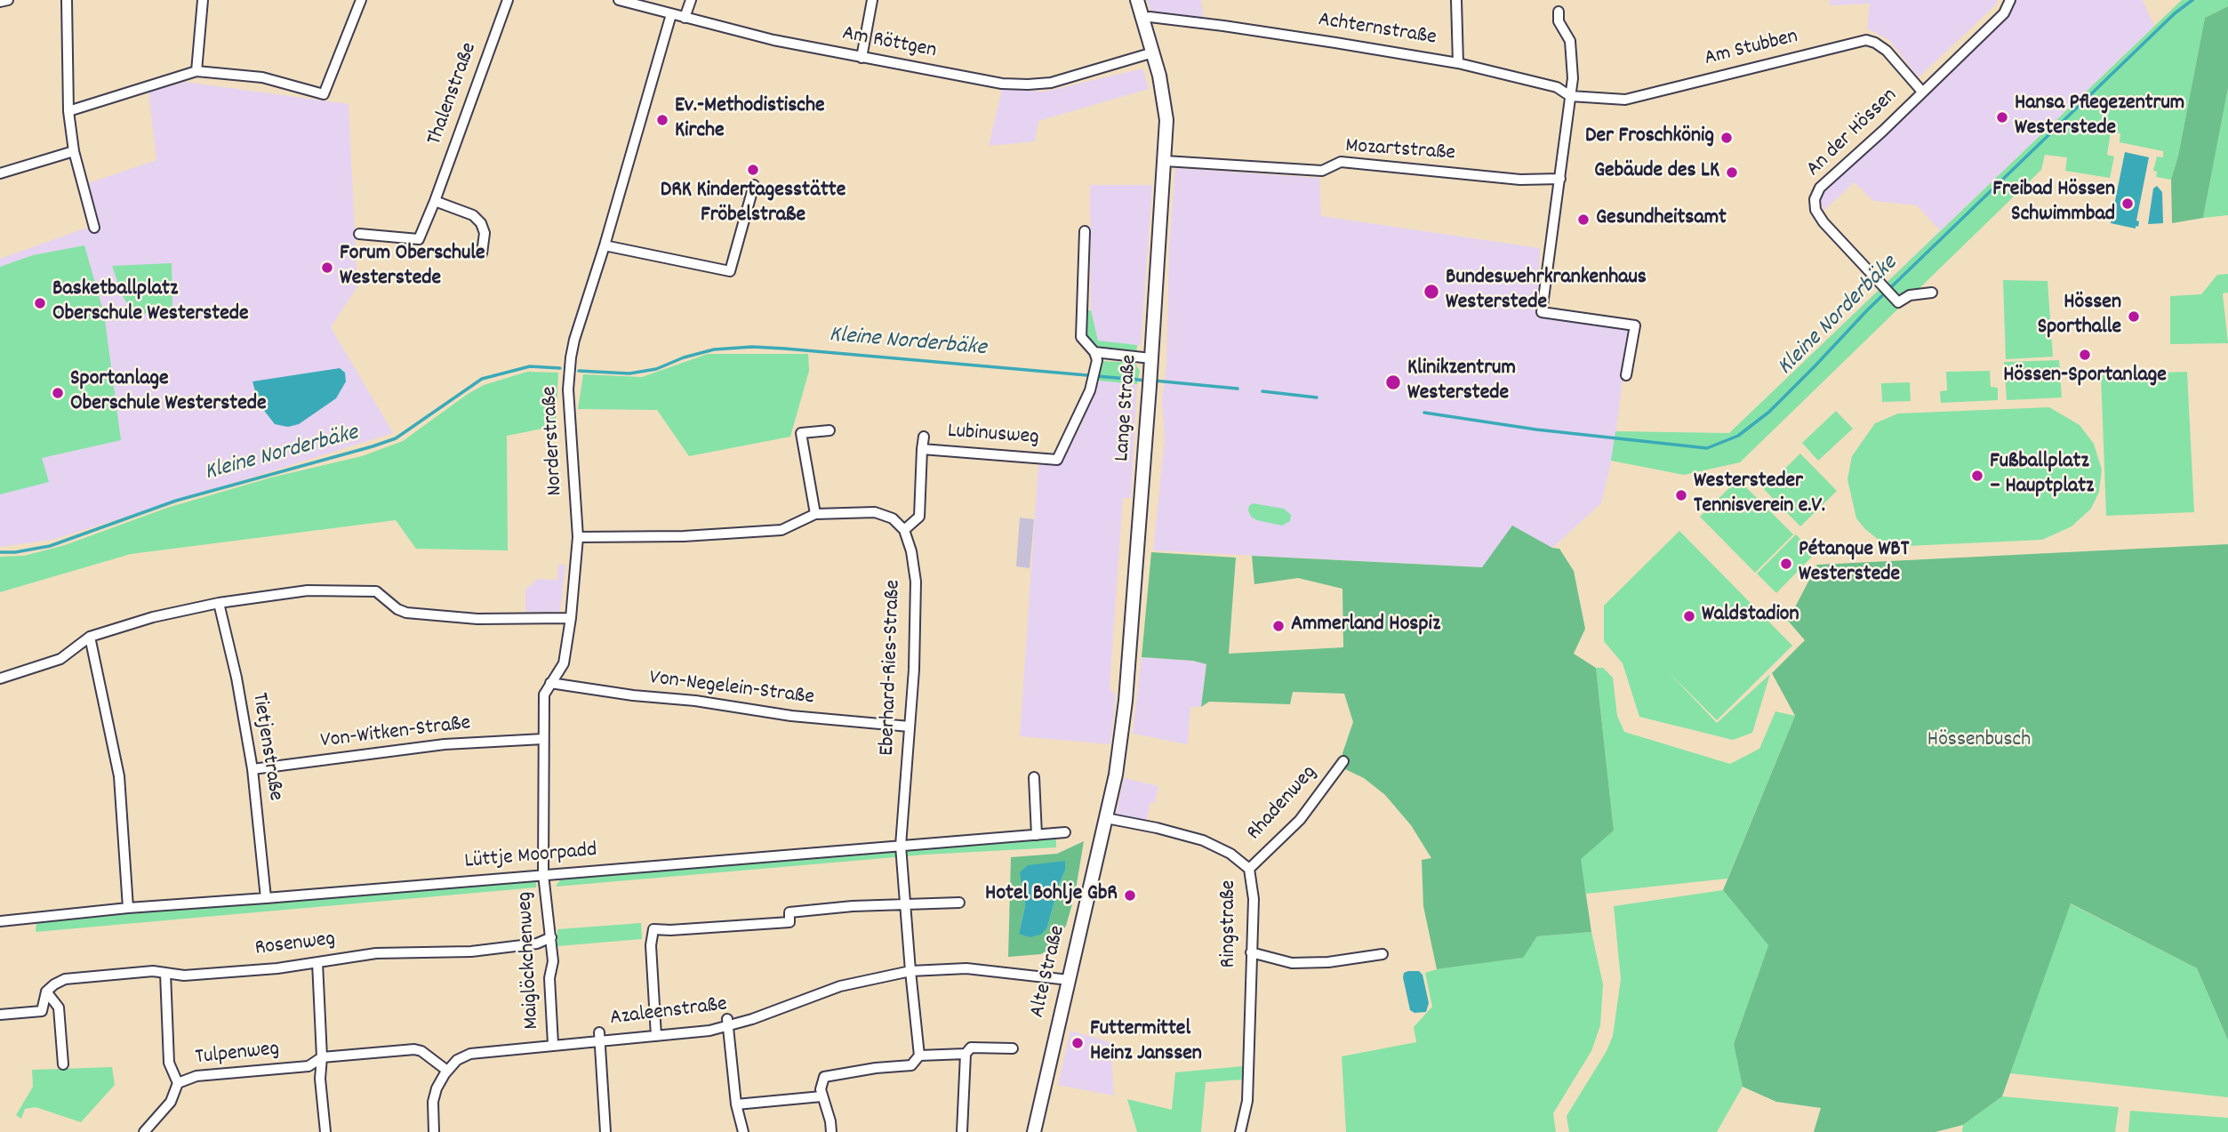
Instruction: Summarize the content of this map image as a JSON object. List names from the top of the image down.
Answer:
{
  "streets": {
    "street": [
      "Achternstraße",
      "Am Röttgen",
      "Am Stubben",
      "Thalenstraße",
      "An der Hössen",
      "Mozartstraße",
      "Lange Straße",
      "Lubinusweg",
      "Norderstraße",
      "Eberhard-Ries-Straße",
      "Von-Negelein-Straße",
      "Von-Witken-Straße",
      "Tietjenstraße",
      "Rhadenweg",
      "Lüttje Moorpadd",
      "Ringstraße",
      "Rosenweg",
      "Maiglöckchenweg",
      "Alte Straße",
      "Azaleenstraße",
      "Tulpenweg"
    ]
  },
  "crossings": [
    ["Achternstraße", "Am Stubben"],
    ["Achternstraße", "Lange Straße"],
    ["Am Röttgen", "Lange Straße"],
    ["Am Röttgen", "Norderstraße"],
    ["Am Stubben", "An der Hössen"],
    ["Mozartstraße", "Lange Straße"],
    ["Lange Straße", "Ringstraße"],
    ["Lange Straße", "Alte Straße"],
    ["Lubinusweg", "Eberhard-Ries-Straße"],
    ["Norderstraße", "Von-Negelein-Straße"],
    ["Norderstraße", "Von-Witken-Straße"],
    ["Norderstraße", "Lüttje Moorpadd"],
    ["Norderstraße", "Maiglöckchenweg"],
    ["Eberhard-Ries-Straße", "Von-Negelein-Straße"],
    ["Eberhard-Ries-Straße", "Lüttje Moorpadd"],
    ["Eberhard-Ries-Straße", "Azaleenstraße"],
    ["Von-Witken-Straße", "Tietjenstraße"],
    ["Tietjenstraße", "Lüttje Moorpadd"],
    ["Rhadenweg", "Ringstraße"],
    ["Lüttje Moorpadd", "Maiglöckchenweg"],
    ["Ringstraße", "Alte Straße"],
    ["Rosenweg", "Maiglöckchenweg"],
    ["Maiglöckchenweg", "Azaleenstraße"],
    ["Alte Straße", "Azaleenstraße"],
    ["Azaleenstraße", "Tulpenweg"]
  ],
  "water": ["Kleine Norderbäke"],
  "parks": ["Hössenbusch"],
  "places": [
    "Hansa Pflegezentrum Westerstede",
    "Ev.-Methodistische Kirche",
    "Der Froschkönig",
    "DRK Kindertagesstätte Fröbelstraße",
    "Gebäude des LK",
    "Freibad Hössen Schwimmbad",
    "Gesundheitsamt",
    "Forum Oberschule Westerstede",
    "Bundeswehrkrankenhaus Westerstede",
    "Basketballplatz Oberschule Westerstede",
    "Hössen Sporthalle",
    "Hössen-Sportanlage",
    "Klinikzentrum Westerstede",
    "Sportanlage Oberschule Westerstede",
    "Fußballplatz – Hauptplatz",
    "Westersteder Tennisverein e.V.",
    "Pétanque WBT Westerstede",
    "Waldstadion",
    "Ammerland Hospiz",
    "Hotel Bohlje GbR",
    "Futtermittel Heinz Janssen"
  ]
}
